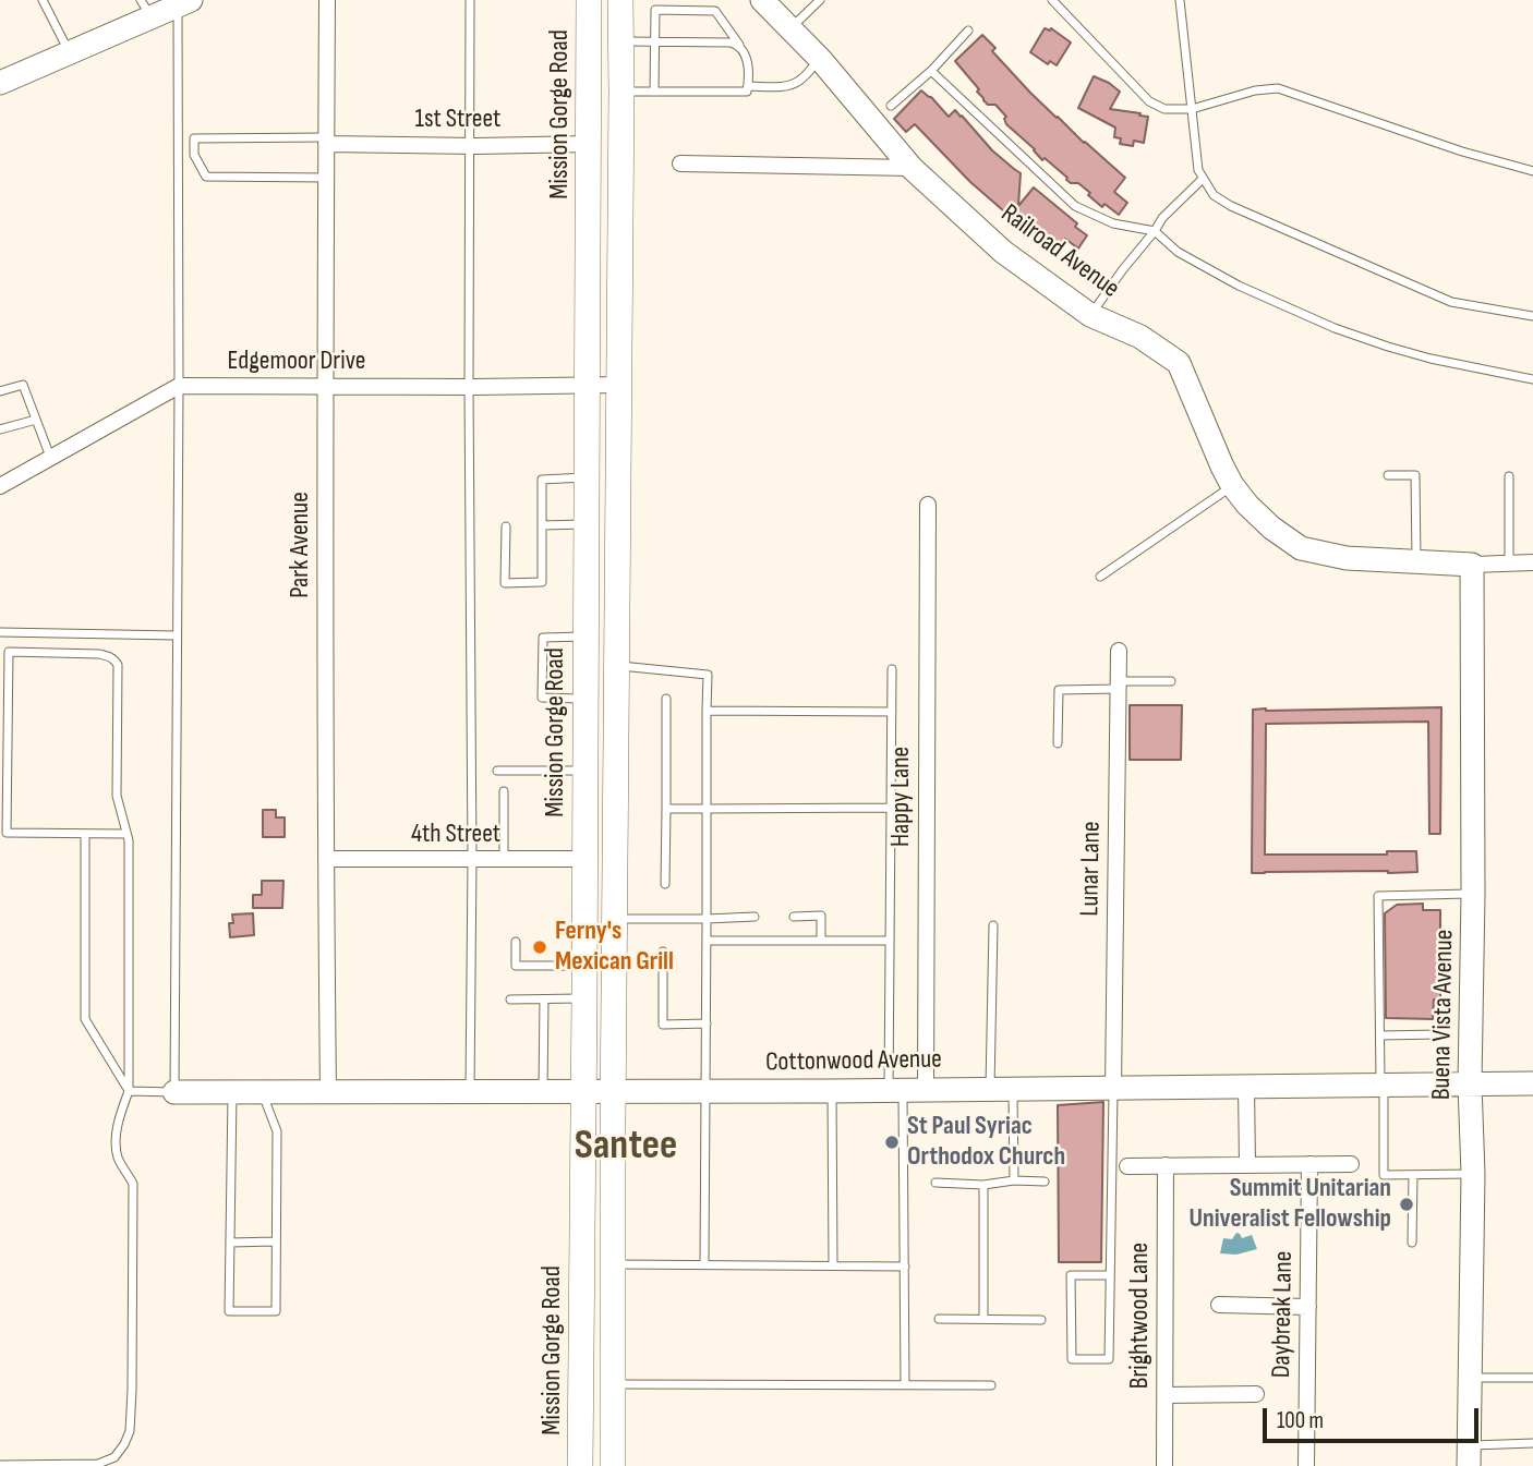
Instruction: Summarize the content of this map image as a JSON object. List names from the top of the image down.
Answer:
{
  "streets": {
    "main road": ["Mission Gorge Road"],
    "street": [
      "1st Street",
      "Railroad Avenue",
      "Edgemoor Drive",
      "Park Avenue",
      "Happy Lane",
      "4th Street",
      "Lunar Lane",
      "Buena Vista Avenue",
      "Cottonwood Avenue",
      "Daybreak Lane",
      "Brightwood Lane"
    ]
  },
  "crossings": [
    ["Mission Gorge Road", "1st Street"],
    ["Mission Gorge Road", "Edgemoor Drive"],
    ["Mission Gorge Road", "4th Street"],
    ["Mission Gorge Road", "Cottonwood Avenue"],
    ["1st Street", "Park Avenue"],
    ["Railroad Avenue", "Buena Vista Avenue"],
    ["Edgemoor Drive", "Park Avenue"],
    ["Park Avenue", "4th Street"],
    ["Park Avenue", "Cottonwood Avenue"],
    ["Happy Lane", "Cottonwood Avenue"],
    ["Lunar Lane", "Cottonwood Avenue"],
    ["Buena Vista Avenue", "Cottonwood Avenue"]
  ],
  "districts": ["Santee"],
  "places": ["Ferny's Mexican Grill", "St Paul Syriac Orthodox Church", "Summit Unitarian Univeralist Fellowship"],
  "scale_bar": "100 m"
}
